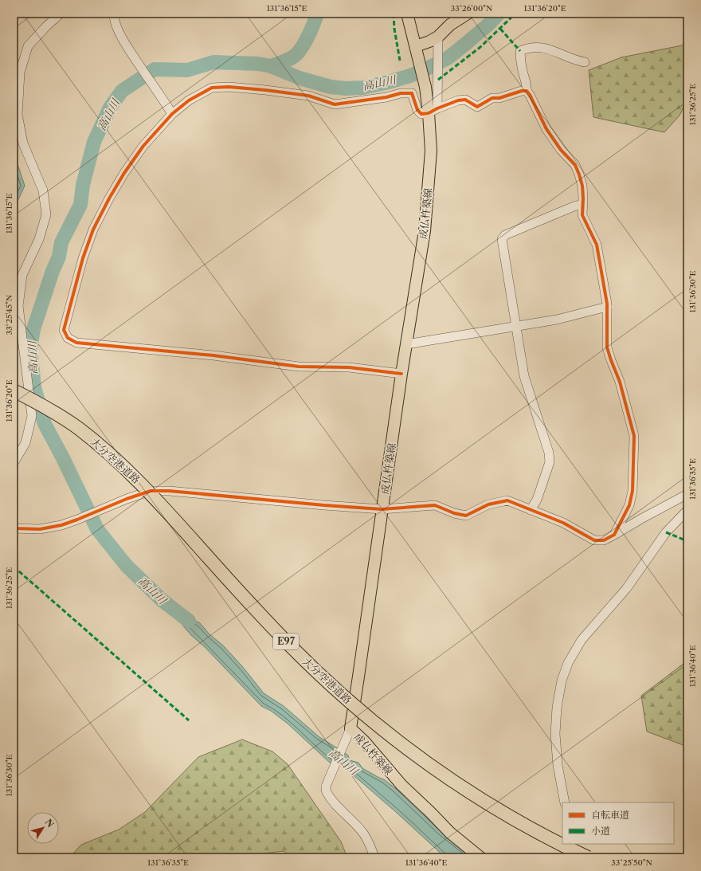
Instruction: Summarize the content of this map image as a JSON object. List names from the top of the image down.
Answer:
{
  "streets": {
    "highway": ["大分空港道路", "E97"],
    "main road": ["成仏杵築線"]
  },
  "water": ["高山川"],
  "legend": ["自転車道", "小道"],
  "north": "top right",
  "coordinates": [
    "131°36'15\"E",
    "33°26'00\"N",
    "131°36'20\"E",
    "131°36'25\"E",
    "131°36'30\"E",
    "33°25'45\"N",
    "131°36'35\"E",
    "131°36'40\"E",
    "33°25'50\"N"
  ]
}
